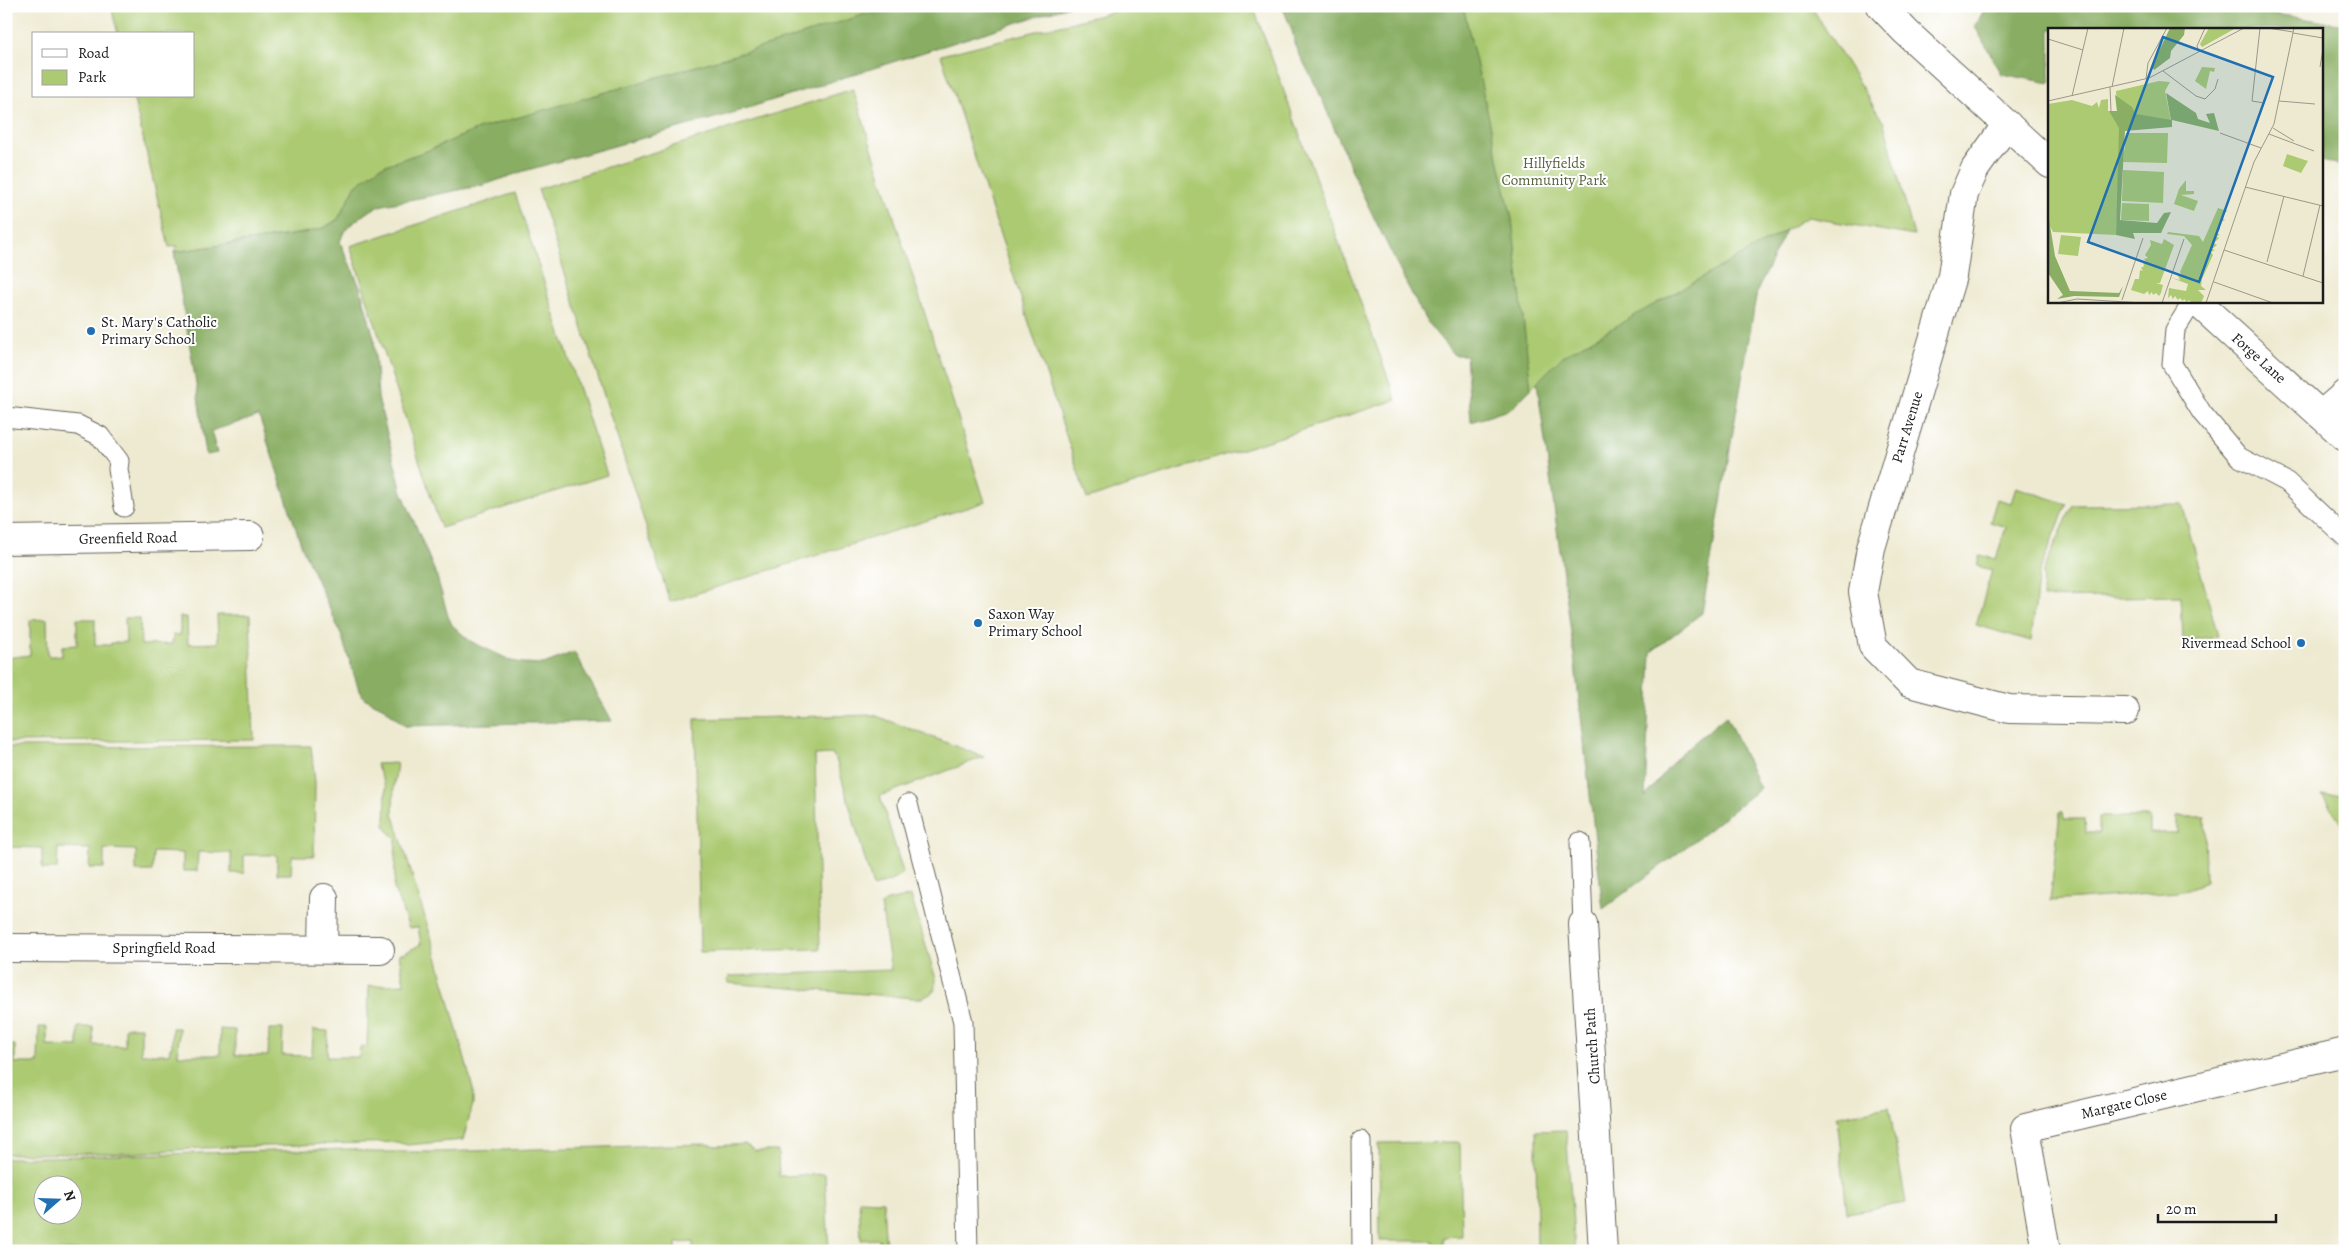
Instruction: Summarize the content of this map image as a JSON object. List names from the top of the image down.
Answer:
{
  "streets": {
    "street": [
      "Forge Lane",
      "Parr Avenue",
      "Greenfield Road",
      "Springfield Road",
      "Church Path",
      "Margate Close"
    ]
  },
  "parks": ["Hillyfields Community Park"],
  "places": ["St. Mary's Catholic Primary School", "Saxon Way Primary School", "Rivermead School"],
  "legend": ["Road", "Park"],
  "scale_bar": "20 m",
  "north": "right"
}
